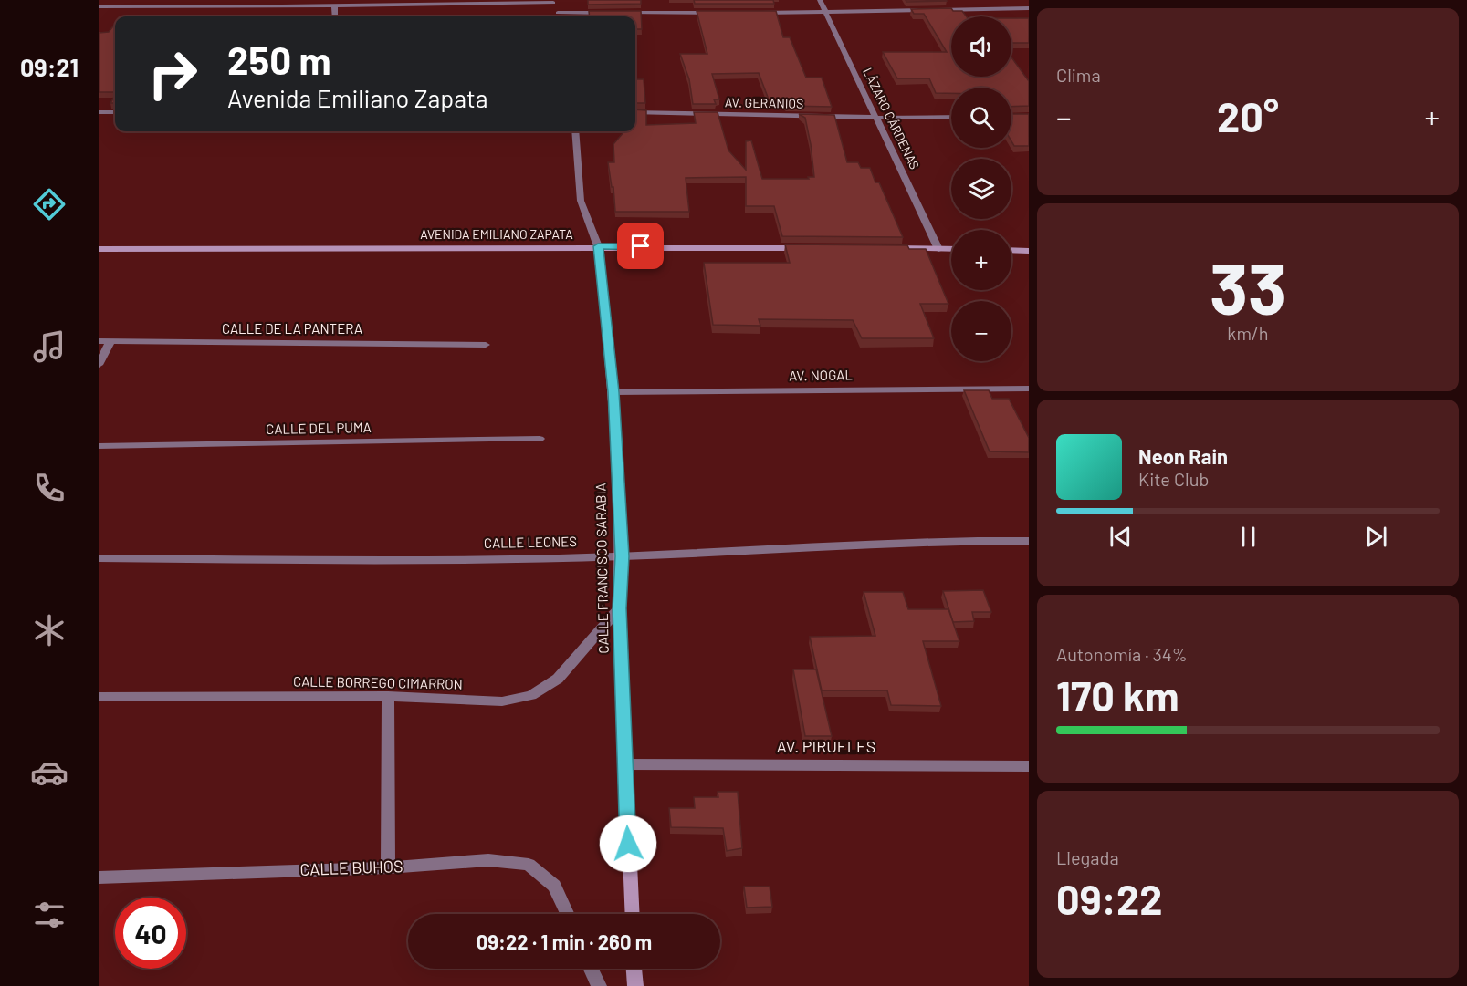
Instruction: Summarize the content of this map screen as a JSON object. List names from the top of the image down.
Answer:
{
  "streets": {
    "main road": ["AVENIDA EMILIANO ZAPATA", "CALLE FRANCISCO SARABIA"],
    "street": [
      "AV. GERANIOS",
      "LÁZARO CÁRDENAS",
      "CALLE DE LA PANTERA",
      "AV. NOGAL",
      "CALLE DEL PUMA",
      "CALLE LEONES",
      "CALLE BORREGO CIMARRON",
      "AV. PIRUELES",
      "CALLE BUHOS"
    ]
  },
  "crossings": [
    ["AV. GERANIOS", "LÁZARO CÁRDENAS"],
    ["AVENIDA EMILIANO ZAPATA", "CALLE FRANCISCO SARABIA"],
    ["AV. NOGAL", "CALLE FRANCISCO SARABIA"],
    ["CALLE LEONES", "CALLE FRANCISCO SARABIA"],
    ["CALLE FRANCISCO SARABIA", "CALLE BORREGO CIMARRON"],
    ["CALLE FRANCISCO SARABIA", "AV. PIRUELES"]
  ],
  "page": {
    "tabs": "09:21",
    "tile": [
      "Clima",
      ["33", "km/h"],
      ["Autonomía · 34%", "170 km"],
      ["Llegada", "09:22"]
    ],
    "map_buttons": ["+", "−"],
    "turn": ["250 m", "Avenida Emiliano Zapata"],
    "heat": ["−", "20°", "+"],
    "song": ["Neon Rain", "Kite Club"],
    "limit": "40",
    "trip": "09:22 · 1 min · 260 m"
  }
}
